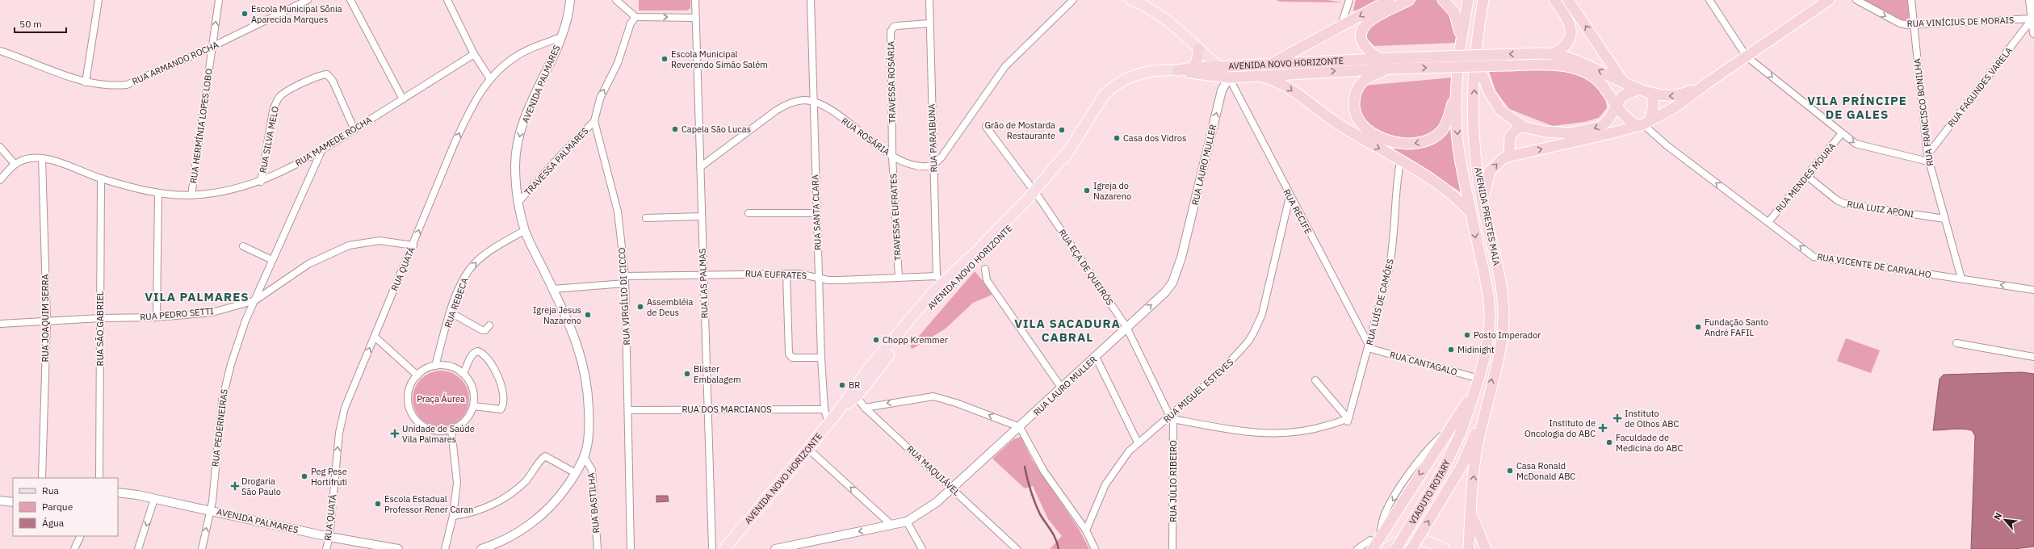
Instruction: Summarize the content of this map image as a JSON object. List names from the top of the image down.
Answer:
{
  "streets": {
    "highway": ["AVENIDA NOVO HORIZONTE", "AVENIDA PRESTES MAIA", "VIADUTO ROTARY"],
    "street": [
      "RUA VINÍCIUS DE MORAIS",
      "RUA ARMANDO ROCHA",
      "TRAVESSA ROSÁRIA",
      "AVENIDA PALMARES",
      "RUA FAGUNDES VARELA",
      "RUA FRANCISCO BONILHA",
      "RUA HERMÍNIA LOPES LOBO",
      "RUA ROSÁRIA",
      "RUA PARAIBUNA",
      "RUA SILVA MELO",
      "RUA MAMEDE ROCHA",
      "TRAVESSA PALMARES",
      "RUA LAURO MULLER",
      "RUA MENDES MOURA",
      "RUA LUIZ APONI",
      "RUA RECIFE",
      "RUA SANTA CLARA",
      "TRAVESSA EUFRATES",
      "RUA VICENTE DE CARVALHO",
      "RUA EÇA DE QUEIRÓS",
      "RUA QUATÁ",
      "RUA EUFRATES",
      "RUA LAS PALMAS",
      "RUA VIRGÍLIO DI CICCO",
      "RUA LUÍS DE CAMÕES",
      "RUA REBECA",
      "RUA PEDRO SETTI",
      "RUA JOAQUIM SERRA",
      "RUA SÃO GABRIEL",
      "RUA CANTAGALO",
      "RUA MIGUEL ESTEVES",
      "RUA DOS MARCIANOS",
      "RUA PEDERNEIRAS",
      "RUA MAQUIÁVEL",
      "RUA JÚLIO RIBEIRO",
      "RUA BASTILHA"
    ]
  },
  "crossings": [
    ["RUA VINÍCIUS DE MORAIS", "RUA FAGUNDES VARELA"],
    ["RUA VINÍCIUS DE MORAIS", "RUA FRANCISCO BONILHA"],
    ["RUA ARMANDO ROCHA", "RUA HERMÍNIA LOPES LOBO"],
    ["AVENIDA NOVO HORIZONTE", "RUA PARAIBUNA"],
    ["AVENIDA NOVO HORIZONTE", "RUA LAURO MULLER"],
    ["AVENIDA NOVO HORIZONTE", "RUA RECIFE"],
    ["AVENIDA NOVO HORIZONTE", "RUA SANTA CLARA"],
    ["AVENIDA NOVO HORIZONTE", "RUA EÇA DE QUEIRÓS"],
    ["AVENIDA NOVO HORIZONTE", "RUA EUFRATES"],
    ["AVENIDA NOVO HORIZONTE", "RUA MAQUIÁVEL"],
    ["TRAVESSA ROSÁRIA", "RUA ROSÁRIA"],
    ["TRAVESSA ROSÁRIA", "RUA PARAIBUNA"],
    ["TRAVESSA ROSÁRIA", "TRAVESSA EUFRATES"],
    ["AVENIDA PALMARES", "TRAVESSA PALMARES"],
    ["AVENIDA PALMARES", "RUA QUATÁ"],
    ["AVENIDA PALMARES", "RUA REBECA"],
    ["AVENIDA PALMARES", "RUA PEDERNEIRAS"],
    ["AVENIDA PALMARES", "RUA BASTILHA"],
    ["RUA FAGUNDES VARELA", "RUA FRANCISCO BONILHA"],
    ["RUA FRANCISCO BONILHA", "RUA LUIZ APONI"],
    ["RUA FRANCISCO BONILHA", "RUA VICENTE DE CARVALHO"],
    ["RUA HERMÍNIA LOPES LOBO", "RUA MAMEDE ROCHA"],
    ["RUA ROSÁRIA", "RUA PARAIBUNA"],
    ["RUA ROSÁRIA", "RUA SANTA CLARA"],
    ["RUA ROSÁRIA", "TRAVESSA EUFRATES"],
    ["RUA ROSÁRIA", "RUA LAS PALMAS"],
    ["RUA PARAIBUNA", "RUA EUFRATES"],
    ["RUA SILVA MELO", "RUA MAMEDE ROCHA"],
    ["RUA MAMEDE ROCHA", "RUA JOAQUIM SERRA"],
    ["RUA MAMEDE ROCHA", "RUA SÃO GABRIEL"],
    ["RUA MAMEDE ROCHA", "RUA PEDERNEIRAS"],
    ["TRAVESSA PALMARES", "RUA VIRGÍLIO DI CICCO"],
    ["RUA LAURO MULLER", "RUA RECIFE"],
    ["RUA LAURO MULLER", "RUA EÇA DE QUEIRÓS"],
    ["RUA LAURO MULLER", "RUA MAQUIÁVEL"],
    ["RUA MENDES MOURA", "RUA LUIZ APONI"],
    ["RUA MENDES MOURA", "RUA VICENTE DE CARVALHO"],
    ["RUA RECIFE", "RUA LUÍS DE CAMÕES"],
    ["RUA RECIFE", "RUA CANTAGALO"],
    ["RUA RECIFE", "RUA MIGUEL ESTEVES"],
    ["RUA SANTA CLARA", "RUA EUFRATES"],
    ["RUA SANTA CLARA", "RUA DOS MARCIANOS"],
    ["AVENIDA PRESTES MAIA", "RUA CANTAGALO"],
    ["AVENIDA PRESTES MAIA", "VIADUTO ROTARY"],
    ["TRAVESSA EUFRATES", "RUA EUFRATES"],
    ["RUA EÇA DE QUEIRÓS", "RUA MIGUEL ESTEVES"],
    ["RUA EÇA DE QUEIRÓS", "RUA JÚLIO RIBEIRO"],
    ["RUA QUATÁ", "RUA PEDRO SETTI"],
    ["RUA EUFRATES", "RUA LAS PALMAS"],
    ["RUA EUFRATES", "RUA VIRGÍLIO DI CICCO"],
    ["RUA LAS PALMAS", "RUA DOS MARCIANOS"],
    ["RUA VIRGÍLIO DI CICCO", "RUA DOS MARCIANOS"],
    ["RUA LUÍS DE CAMÕES", "RUA CANTAGALO"],
    ["RUA PEDRO SETTI", "RUA JOAQUIM SERRA"],
    ["RUA PEDRO SETTI", "RUA SÃO GABRIEL"],
    ["RUA PEDRO SETTI", "RUA PEDERNEIRAS"],
    ["RUA MIGUEL ESTEVES", "RUA JÚLIO RIBEIRO"]
  ],
  "one_way": ["RUA VICENTE DE CARVALHO", "RUA QUATÁ", "RUA REBECA"],
  "districts": ["VILA PRÍNCIPE DE GALES", "VILA PALMARES", "VILA SACADURA CABRAL"],
  "parks": ["Praça Áurea"],
  "places": {
    "other": [
      "Escola Municipal Sônia Aparecida Marques",
      "Escola Municipal Reverendo Simão Salém",
      "Capela São Lucas",
      "Grão de Mostarda Restaurante",
      "Casa dos Vidros",
      "Igreja do Nazareno",
      "Assembléia de Deus",
      "Igreja Jesus Nazareno",
      "Fundação Santo André FAFIL",
      "Posto Imperador",
      "Chopp Kremmer",
      "Midinight",
      "Blister Embalagem",
      "BR",
      "Faculdade de Medicina do ABC",
      "Casa Ronald McDonald ABC",
      "Peg Pese Hortifruti",
      "Escola Estadual Professor Rener Caran"
    ],
    "health": [
      "Instituto de Olhos ABC",
      "Instituto de Oncologia do ABC",
      "Unidade de Saúde Vila Palmares",
      "Drogaria São Paulo"
    ]
  },
  "legend": ["Rua", "Parque", "Água"],
  "scale_bar": "50 m",
  "north": "top left"
}
